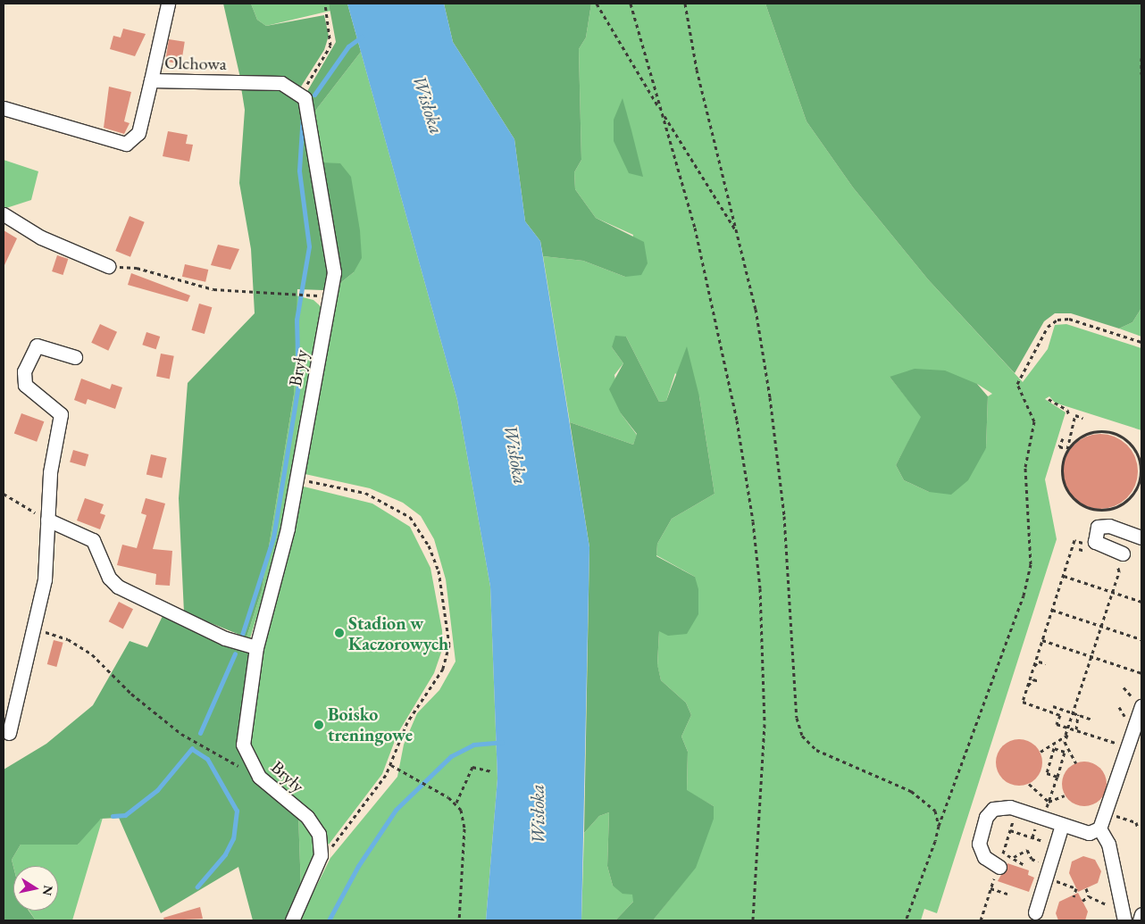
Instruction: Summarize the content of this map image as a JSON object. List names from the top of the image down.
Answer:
{
  "streets": {
    "street": ["Olchowa", "Bryły"]
  },
  "crossings": [
    ["Olchowa", "Bryły"]
  ],
  "water": ["Wisłoka"],
  "places": ["Stadion w Kaczorowych", "Boisko treningowe"],
  "north": "right"
}
